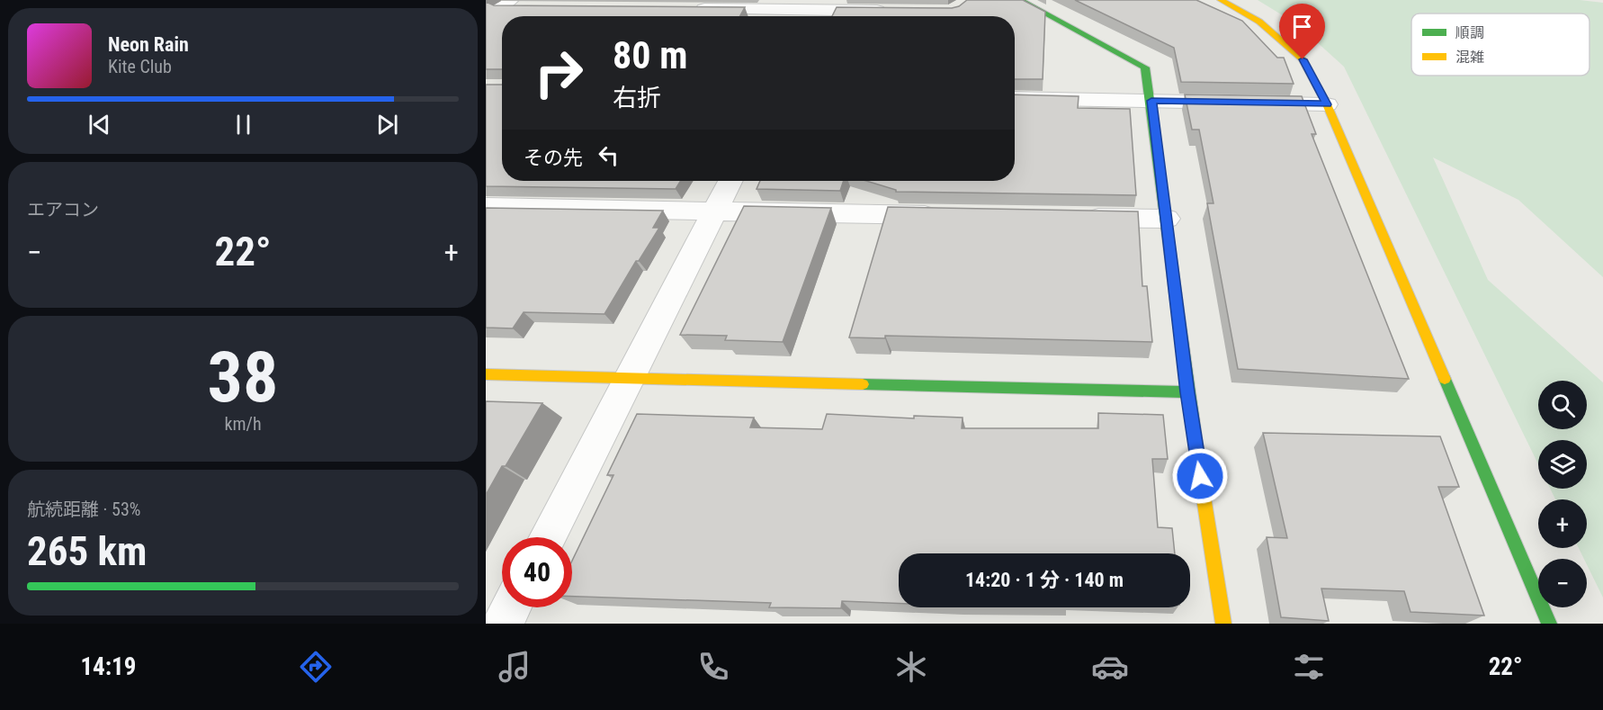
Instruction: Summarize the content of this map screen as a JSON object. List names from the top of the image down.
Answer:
{
  "legend": ["順調", "混雑"],
  "page": {
    "turn": ["80 m", "右折"],
    "song": ["Neon Rain", "Kite Club"],
    "then": "その先",
    "tile": [
      "エアコン",
      ["38", "km/h"],
      ["航続距離 · 53%", "265 km"]
    ],
    "heat": ["−", "22°", "+"],
    "map_buttons": ["+", "−"],
    "limit": "40",
    "trip": "14:20 · 1 分 · 140 m",
    "tabs": ["14:19", "22°"]
  }
}
